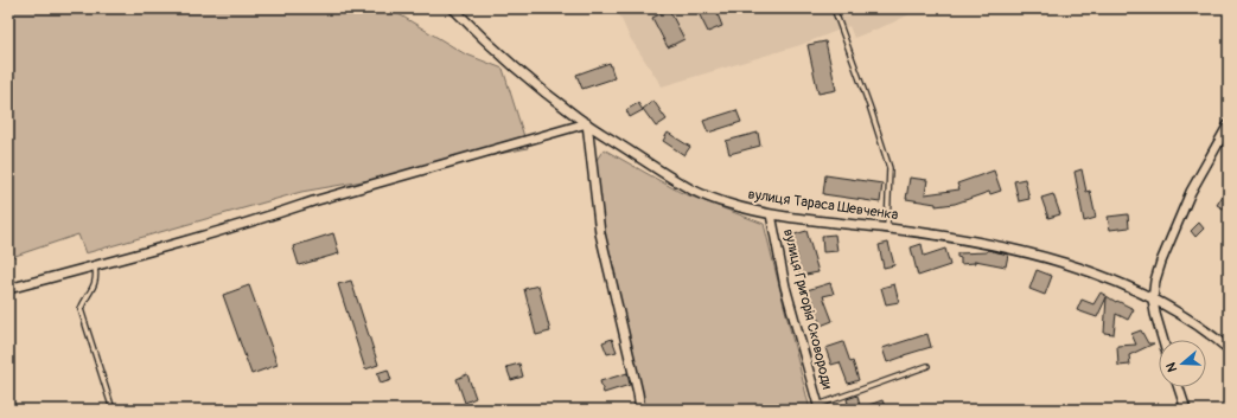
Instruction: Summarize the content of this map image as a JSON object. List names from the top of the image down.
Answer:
{
  "streets": {
    "street": ["вулиця Тараса Шевченка", "вулиця Григорія Сковороди"]
  },
  "crossings": [
    ["вулиця Тараса Шевченка", "вулиця Григорія Сковороди"]
  ],
  "north": "left"
}
